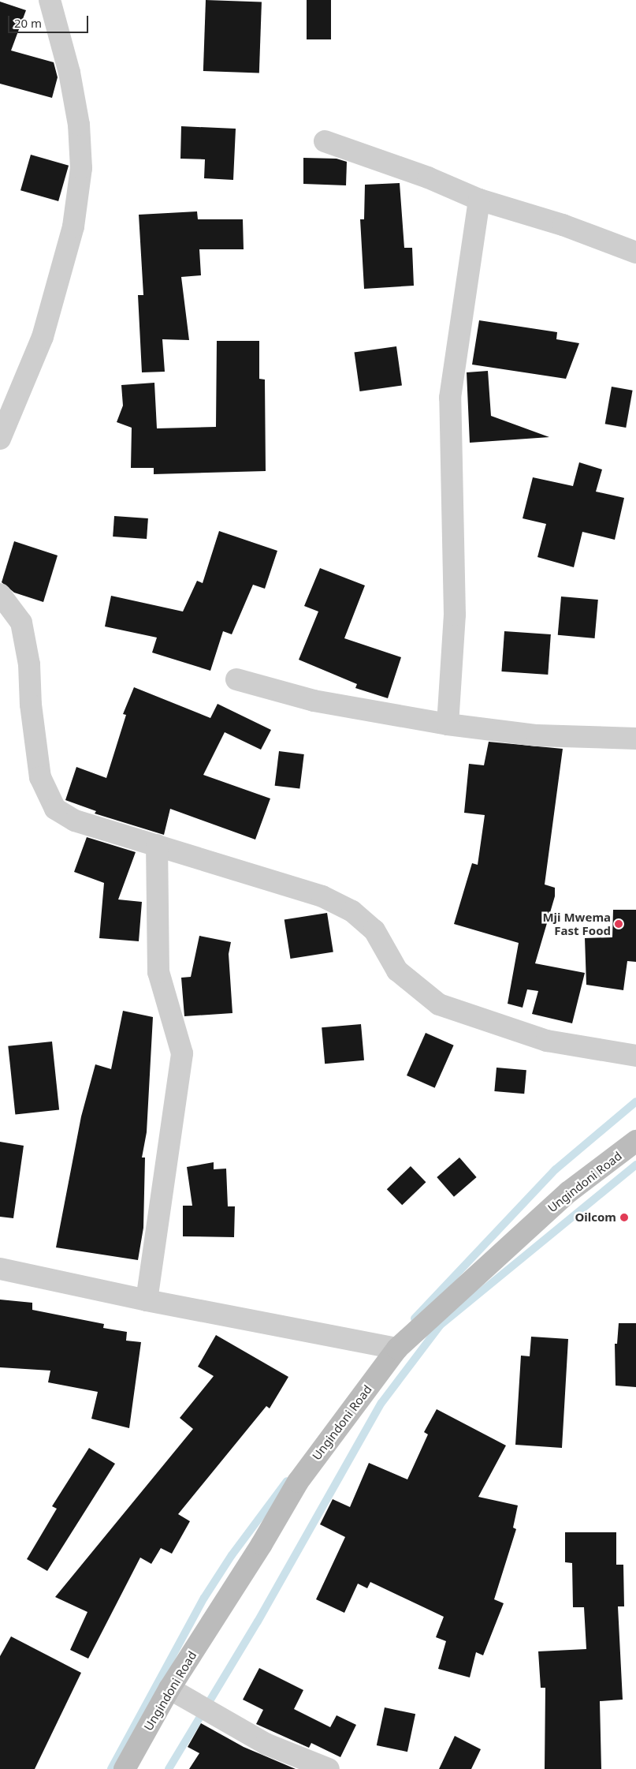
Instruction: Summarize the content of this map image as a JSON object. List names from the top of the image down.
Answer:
{
  "streets": {
    "main road": ["Ungindoni Road"]
  },
  "places": ["Mji Mwema Fast Food", "Oilcom"],
  "scale_bar": "20 m"
}
